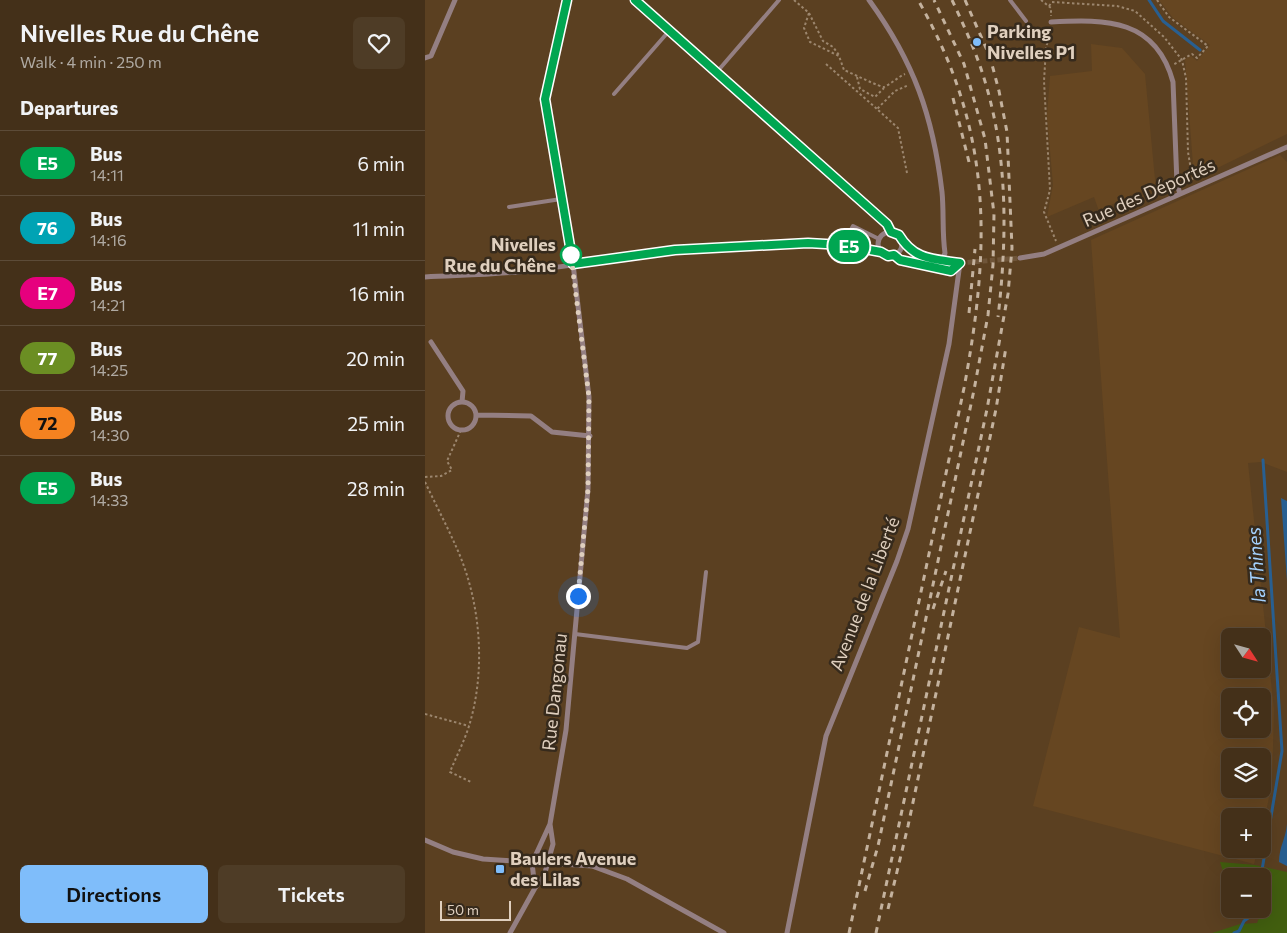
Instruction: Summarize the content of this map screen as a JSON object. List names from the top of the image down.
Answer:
{
  "streets": {
    "street": ["Rue des Déportés", "Avenue de la Liberté", "Rue Dangonau"]
  },
  "water": ["la Thines"],
  "places": {
    "other": ["Parking Nivelles P1", "Nivelles Rue du Chêne"],
    "transit": ["Baulers Avenue des Lilas"]
  },
  "lines": ["bus line E5"],
  "scale_bar": "50 m",
  "north": "bottom right",
  "page": {
    "heading": [
      ["Nivelles Rue du Chêne", "Walk · 4 min · 250 m"],
      "Departures"
    ],
    "on_map": "E5",
    "list": [
      {
        "mark": "E5",
        "name": "Bus",
        "note": "14:11",
        "value": "6 min"
      },
      {
        "mark": "76",
        "name": "Bus",
        "note": "14:16",
        "value": "11 min"
      },
      {
        "mark": "E7",
        "name": "Bus",
        "note": "14:21",
        "value": "16 min"
      },
      {
        "mark": "77",
        "name": "Bus",
        "note": "14:25",
        "value": "20 min"
      },
      {
        "mark": "72",
        "name": "Bus",
        "note": "14:30",
        "value": "25 min"
      },
      {
        "mark": "E5",
        "name": "Bus",
        "note": "14:33",
        "value": "28 min"
      }
    ],
    "map_buttons": ["+", "−"],
    "buttons": ["Directions", "Tickets"],
    "scale": "50 m"
  }
}
